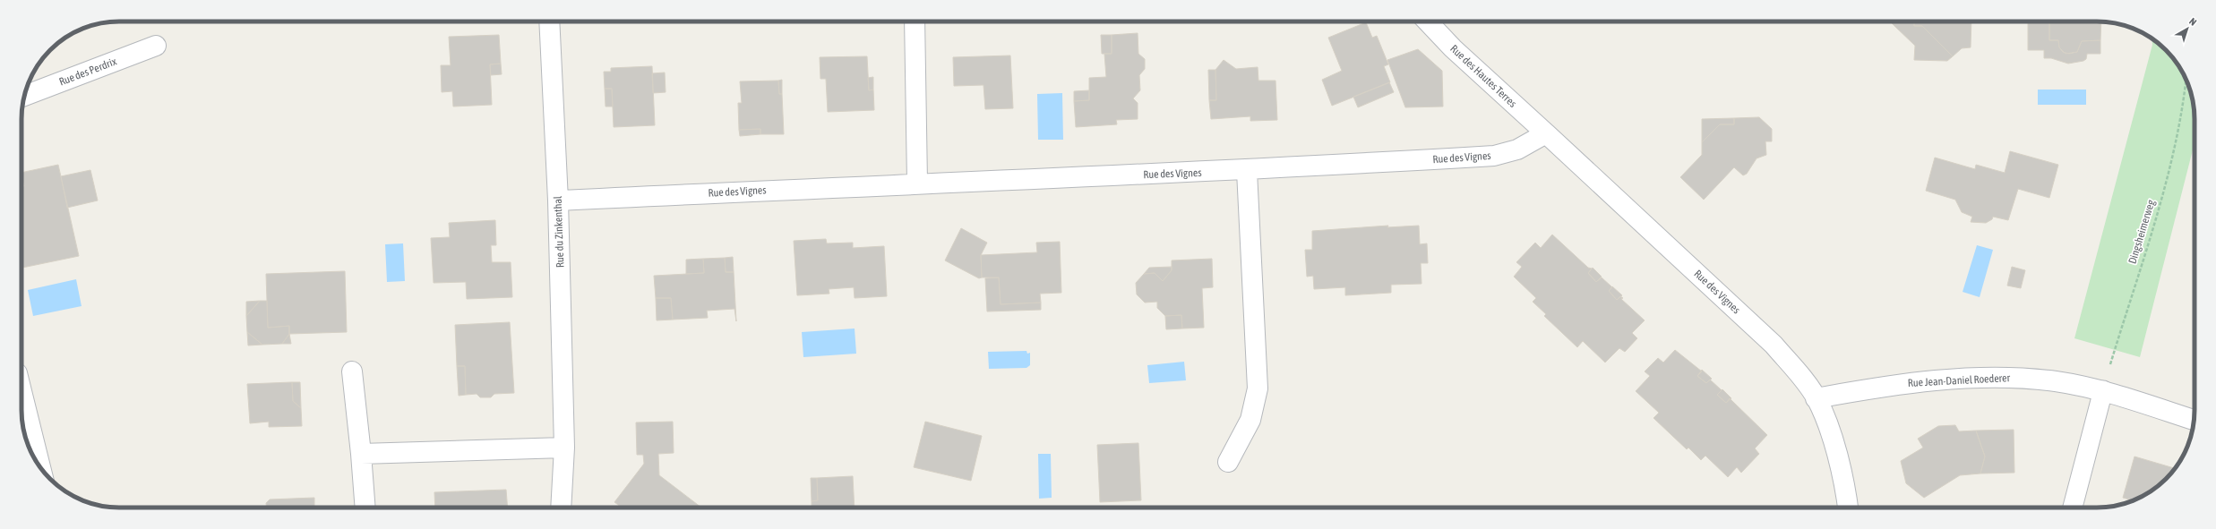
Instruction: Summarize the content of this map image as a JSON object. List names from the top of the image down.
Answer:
{
  "streets": {
    "street": [
      "Rue des Perdrix",
      "Rue des Hautes Terres",
      "Rue des Vignes",
      "Rue du Zinkenthal",
      "Rue Jean-Daniel Roederer"
    ],
    "path": ["Dingsheimerweg"]
  },
  "crossings": [
    ["Rue des Hautes Terres", "Rue des Vignes"],
    ["Rue des Vignes", "Rue du Zinkenthal"],
    ["Rue des Vignes", "Rue Jean-Daniel Roederer"],
    ["Dingsheimerweg", "Rue Jean-Daniel Roederer"]
  ],
  "north": "top right"
}
